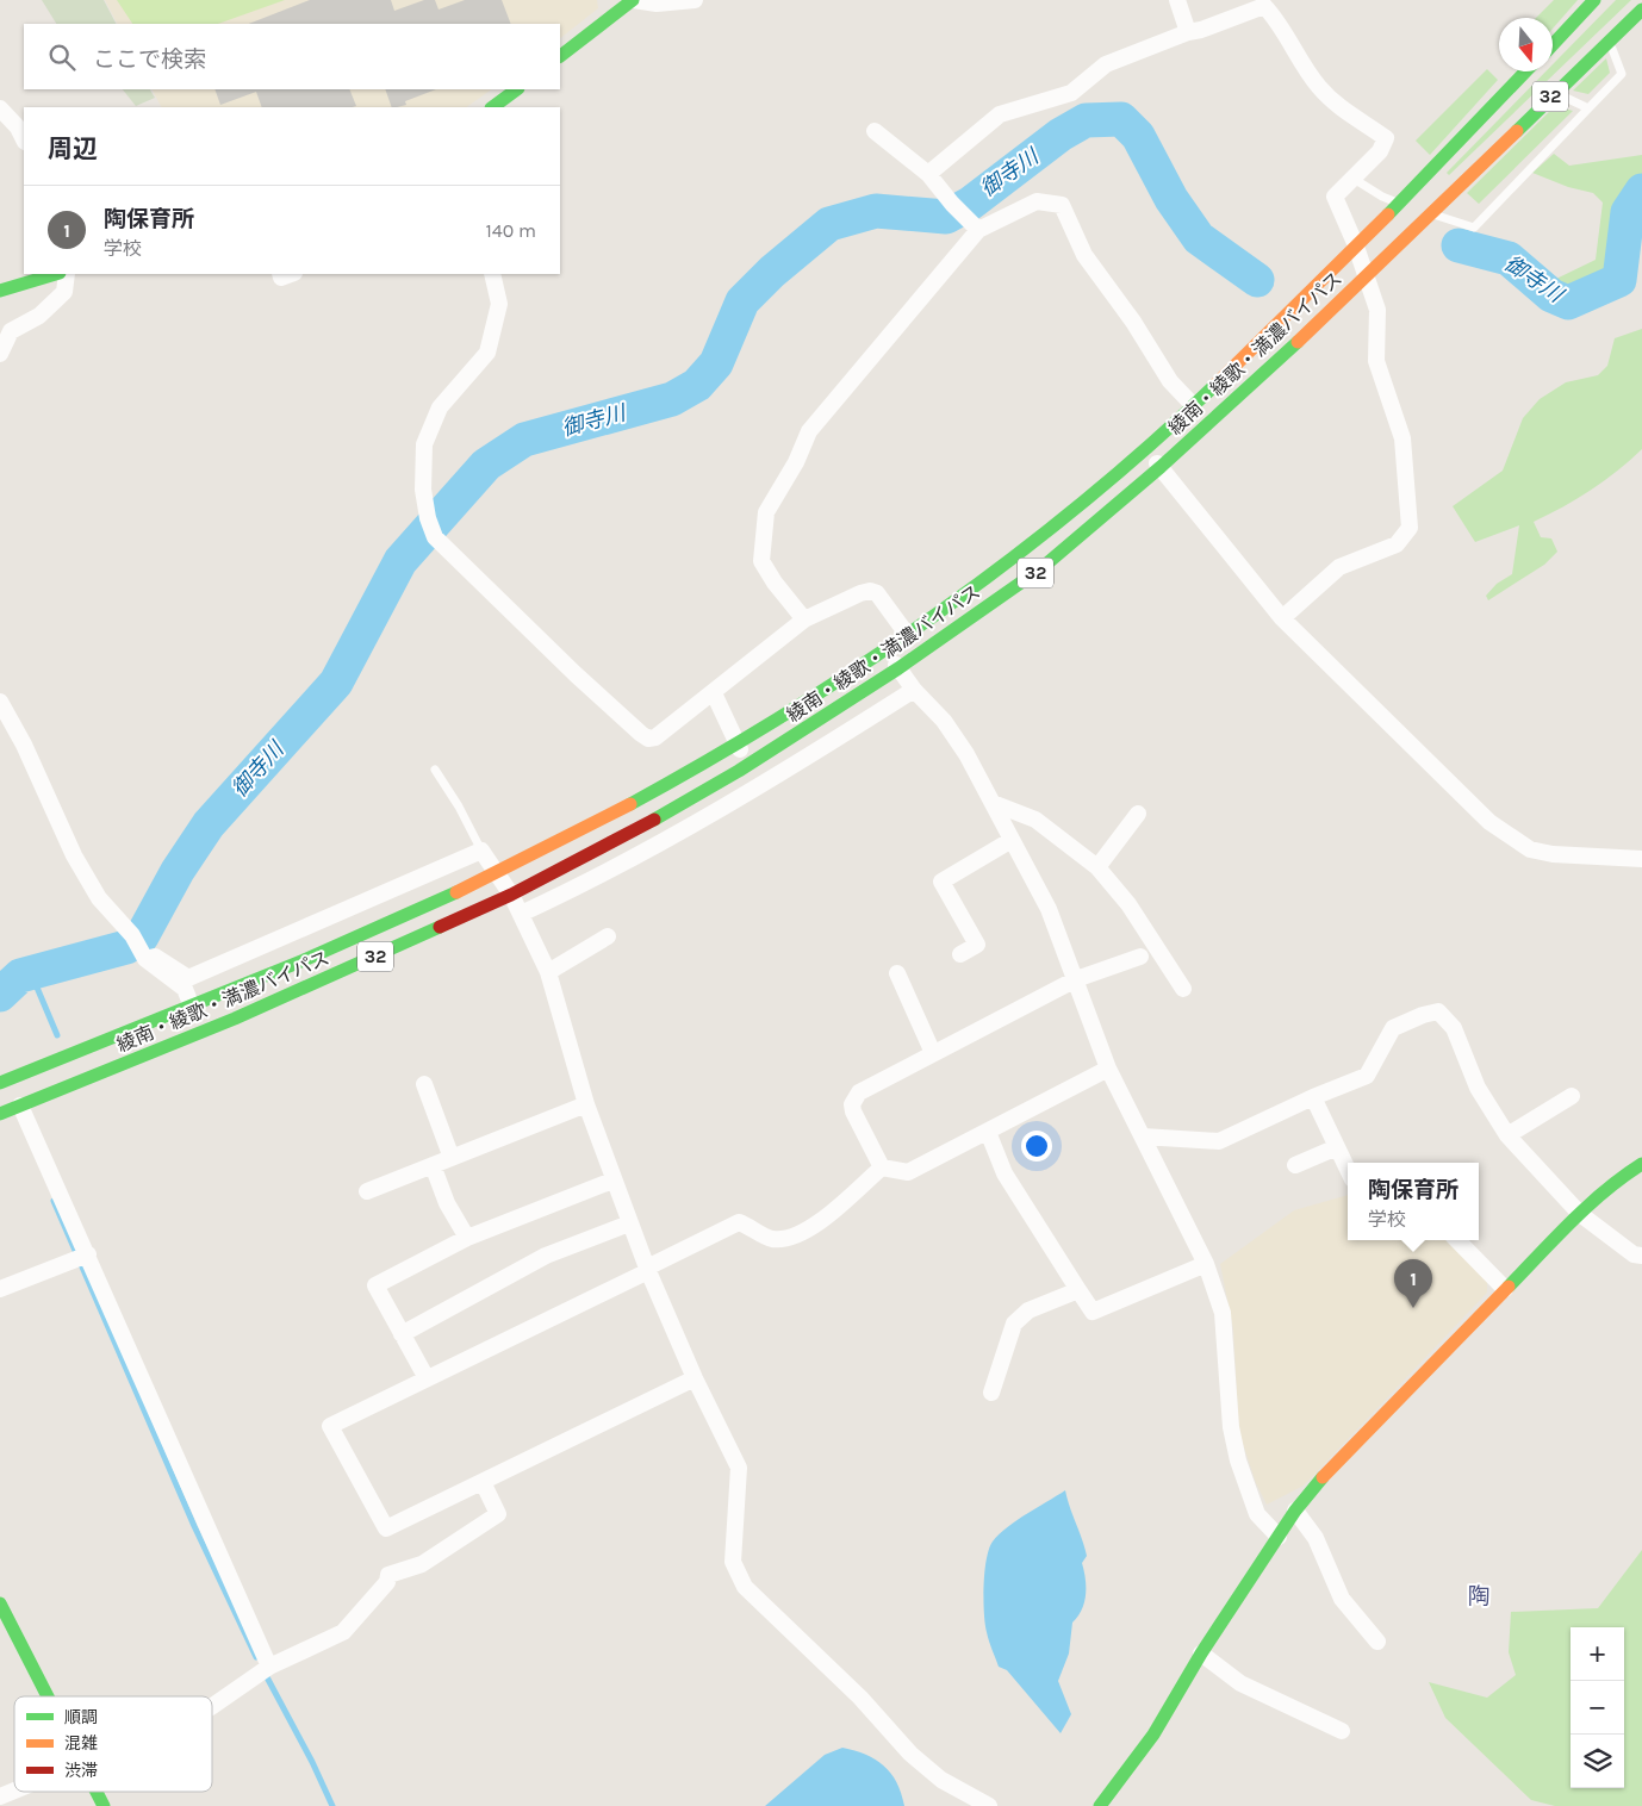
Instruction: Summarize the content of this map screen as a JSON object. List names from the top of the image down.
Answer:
{
  "streets": {
    "main road": ["32", "綾南・綾歌・満濃バイパス"]
  },
  "districts": ["陶"],
  "water": ["御寺川"],
  "legend": ["順調", "混雑", "渋滞"],
  "north": "bottom",
  "page": {
    "search": "ここで検索",
    "heading": "周辺",
    "list": [
      {
        "mark": "1",
        "name": "陶保育所",
        "note": "学校",
        "value": "140 m"
      }
    ],
    "popup": ["陶保育所", "学校"],
    "pins": "1",
    "map_buttons": ["+", "−"]
  }
}
